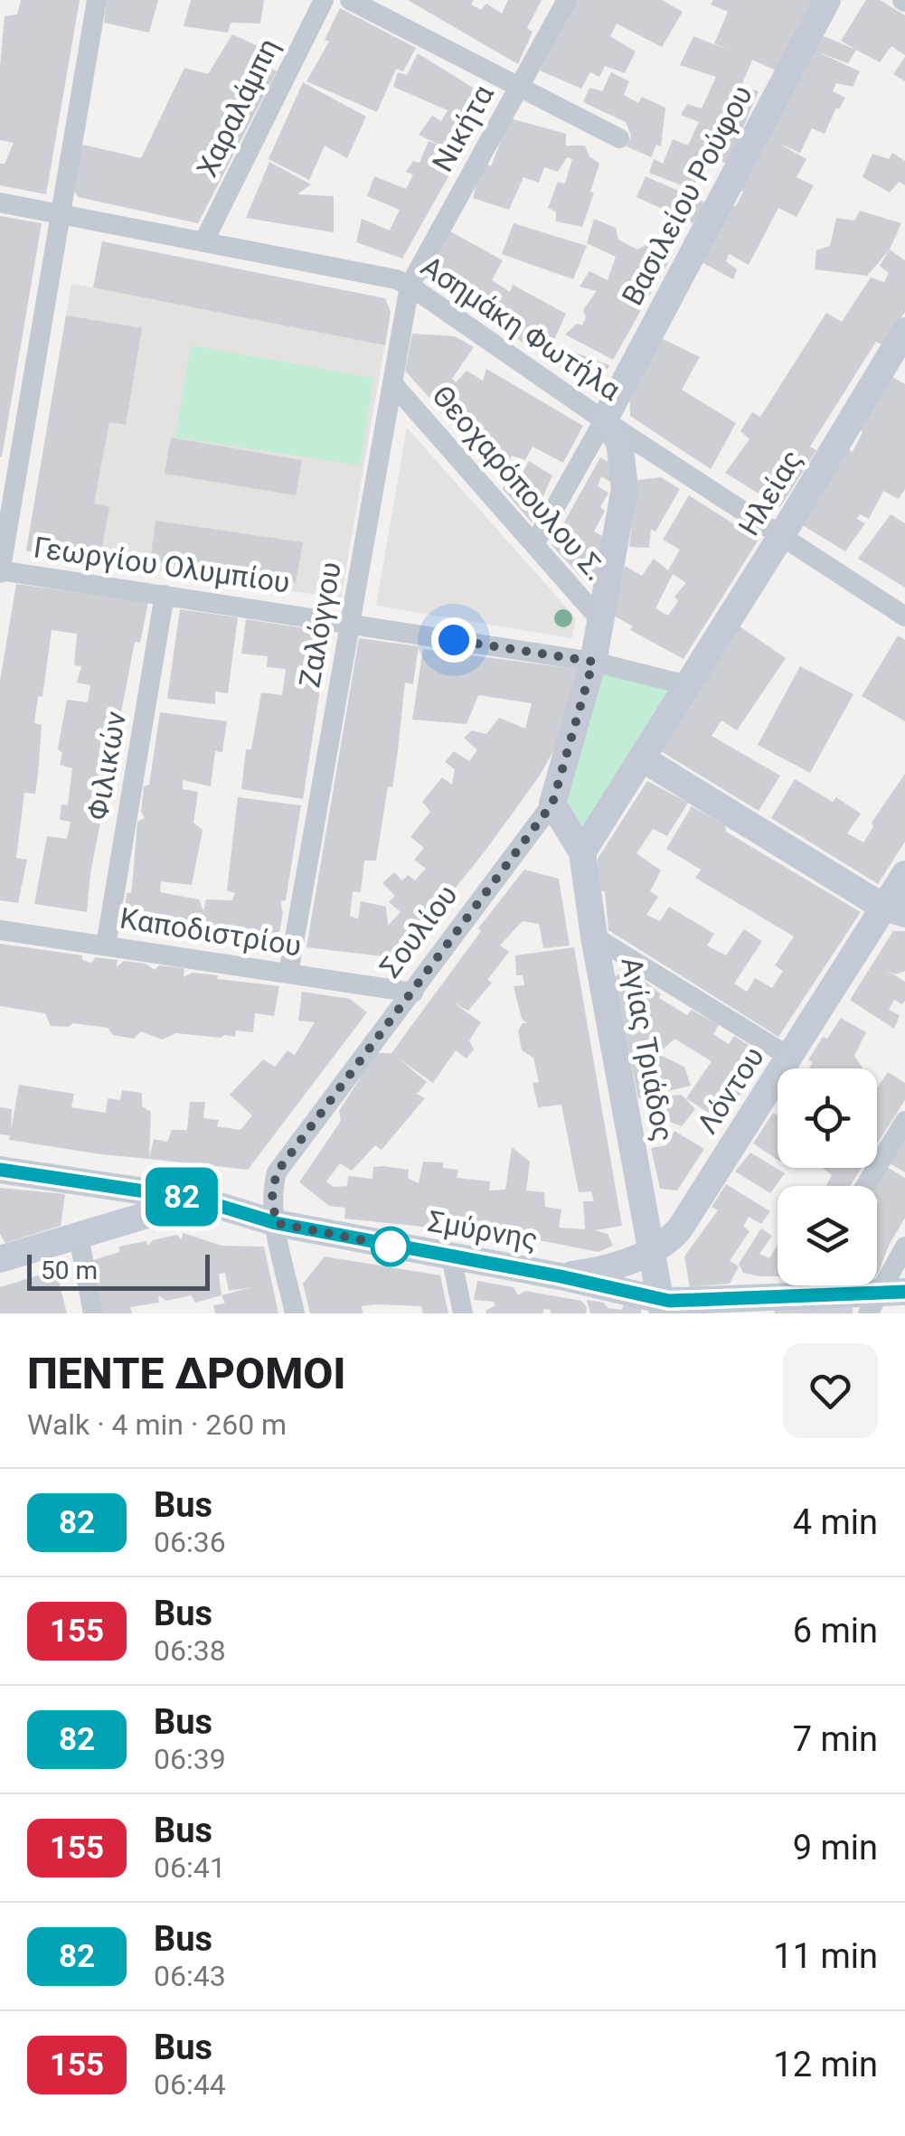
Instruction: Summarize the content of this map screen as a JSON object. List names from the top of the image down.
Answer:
{
  "streets": {
    "street": [
      "Χαραλάμπη",
      "Νικήτα",
      "Βασιλείου Ρούφου",
      "Ασημάκη Φωτήλα",
      "Θεοχαρόπουλου Σ.",
      "Ηλείας",
      "Γεωργίου Ολυμπίου",
      "Ζαλόγγου",
      "Φιλικών",
      "Σουλίου",
      "Καποδιστρίου",
      "Αγίας Τριάδος",
      "Λόντου",
      "Σμύρνης"
    ]
  },
  "crossings": [
    ["Χαραλάμπη", "Ασημάκη Φωτήλα"],
    ["Νικήτα", "Ασημάκη Φωτήλα"],
    ["Νικήτα", "Ζαλόγγου"],
    ["Βασιλείου Ρούφου", "Ασημάκη Φωτήλα"],
    ["Βασιλείου Ρούφου", "Θεοχαρόπουλου Σ."],
    ["Ασημάκη Φωτήλα", "Ηλείας"],
    ["Ασημάκη Φωτήλα", "Ζαλόγγου"],
    ["Θεοχαρόπουλου Σ.", "Ζαλόγγου"],
    ["Ηλείας", "Γεωργίου Ολυμπίου"],
    ["Ηλείας", "Αγίας Τριάδος"],
    ["Γεωργίου Ολυμπίου", "Ζαλόγγου"],
    ["Γεωργίου Ολυμπίου", "Φιλικών"],
    ["Γεωργίου Ολυμπίου", "Σουλίου"],
    ["Ζαλόγγου", "Καποδιστρίου"],
    ["Φιλικών", "Καποδιστρίου"],
    ["Σουλίου", "Καποδιστρίου"],
    ["Σουλίου", "Αγίας Τριάδος"],
    ["Σουλίου", "Σμύρνης"],
    ["Αγίας Τριάδος", "Λόντου"],
    ["Αγίας Τριάδος", "Σμύρνης"],
    ["Λόντου", "Σμύρνης"]
  ],
  "lines": ["bus line 82"],
  "scale_bar": "50 m",
  "page": {
    "on_map": "82",
    "scale": "50 m",
    "heading": ["ΠΕΝΤΕ ΔΡΟΜΟΙ", "Walk · 4 min · 260 m"],
    "list": [
      {
        "mark": "82",
        "name": "Bus",
        "note": "06:36",
        "value": "4 min"
      },
      {
        "mark": "155",
        "name": "Bus",
        "note": "06:38",
        "value": "6 min"
      },
      {
        "mark": "82",
        "name": "Bus",
        "note": "06:39",
        "value": "7 min"
      },
      {
        "mark": "155",
        "name": "Bus",
        "note": "06:41",
        "value": "9 min"
      },
      {
        "mark": "82",
        "name": "Bus",
        "note": "06:43",
        "value": "11 min"
      },
      {
        "mark": "155",
        "name": "Bus",
        "note": "06:44",
        "value": "12 min"
      }
    ]
  }
}
